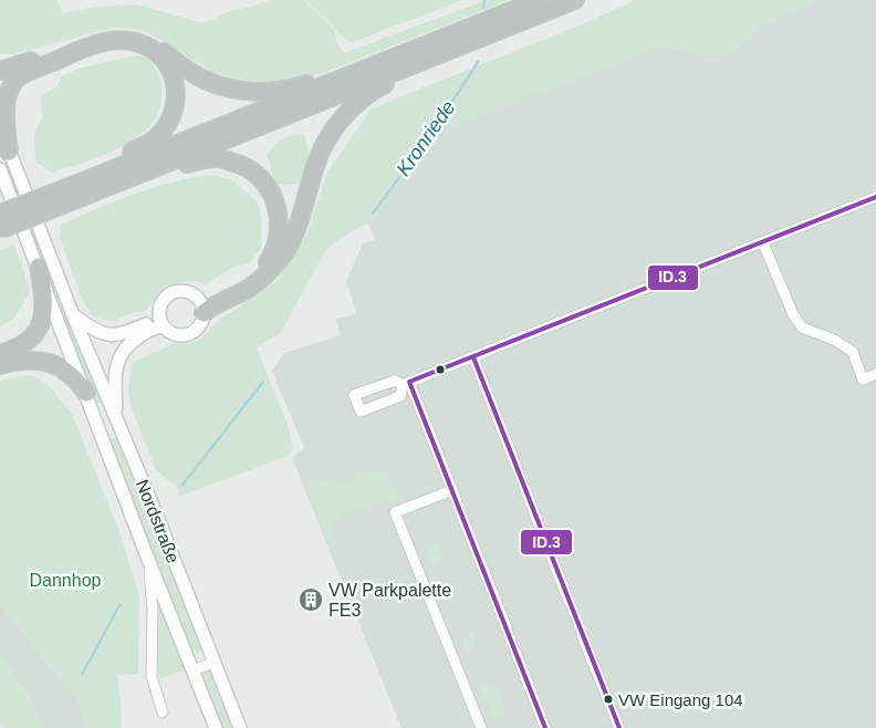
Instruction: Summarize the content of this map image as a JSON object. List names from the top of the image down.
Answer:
{
  "streets": {
    "street": ["Nordstraße"]
  },
  "water": ["Kronriede"],
  "parks": ["Dannhop"],
  "places": {
    "building": ["VW Parkpalette FE3"],
    "other": ["VW Eingang 104"]
  },
  "lines": ["transit line ID.3"]
}
